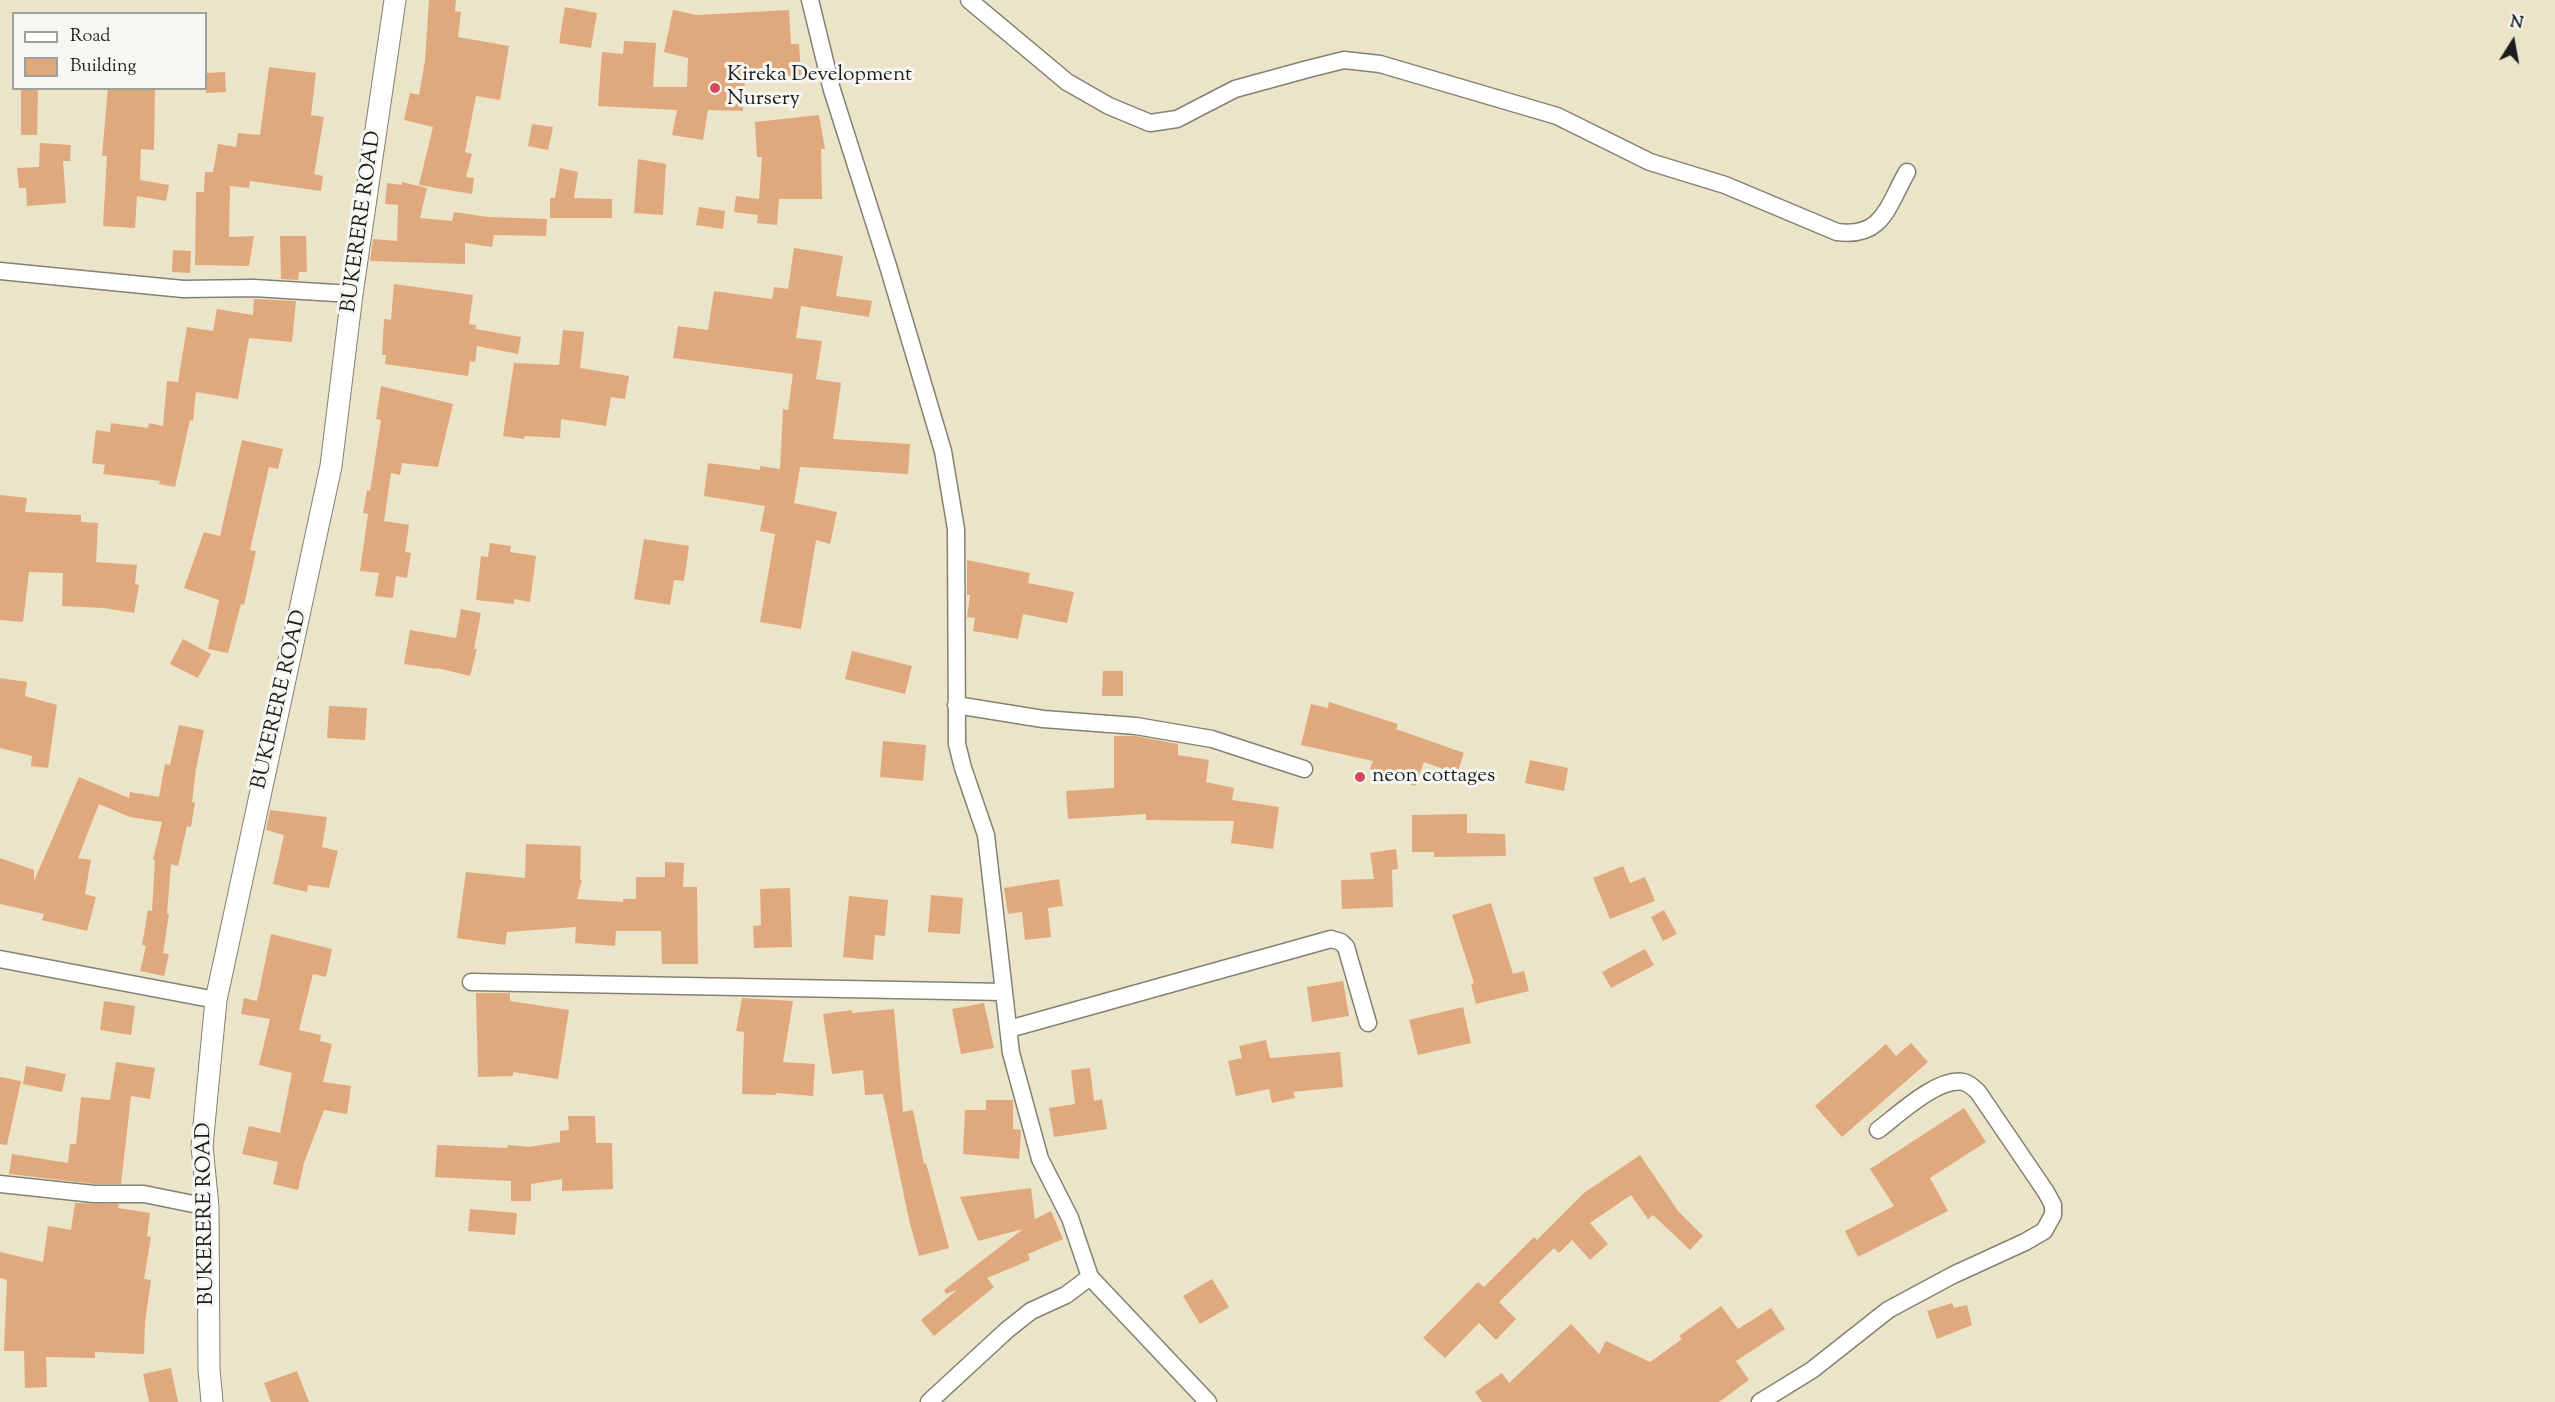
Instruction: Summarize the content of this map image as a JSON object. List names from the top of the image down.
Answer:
{
  "streets": {
    "street": ["BUKERERE ROAD"]
  },
  "places": ["Kireka Development Nursery", "neon cottages"],
  "legend": ["Road", "Building"],
  "north": "top"
}
